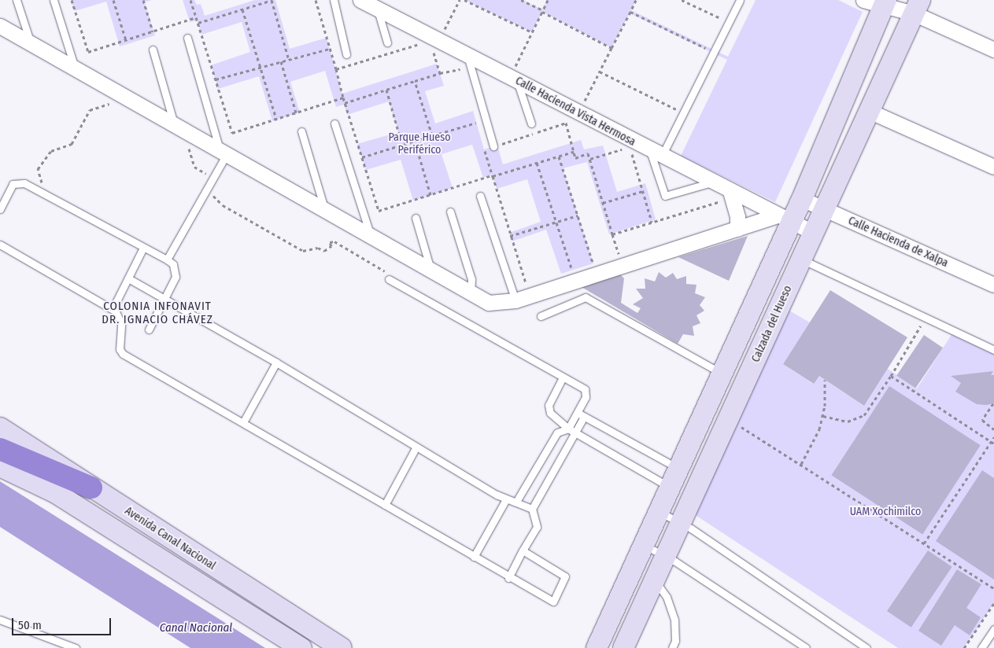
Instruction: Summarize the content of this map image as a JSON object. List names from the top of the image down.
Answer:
{
  "streets": {
    "main road": ["Calzada del Hueso", "Avenida Canal Nacional"],
    "street": ["Calle Hacienda Vista Hermosa", "Calle Hacienda de Xalpa"]
  },
  "crossings": [
    ["Calle Hacienda Vista Hermosa", "Calzada del Hueso"],
    ["Calle Hacienda de Xalpa", "Calzada del Hueso"]
  ],
  "districts": ["COLONIA INFONAVIT DR. IGNACIO CHÁVEZ"],
  "water": ["Canal Nacional"],
  "parks": ["Parque Hueso Periférico", "UAM Xochimilco"],
  "scale_bar": "50 m"
}
